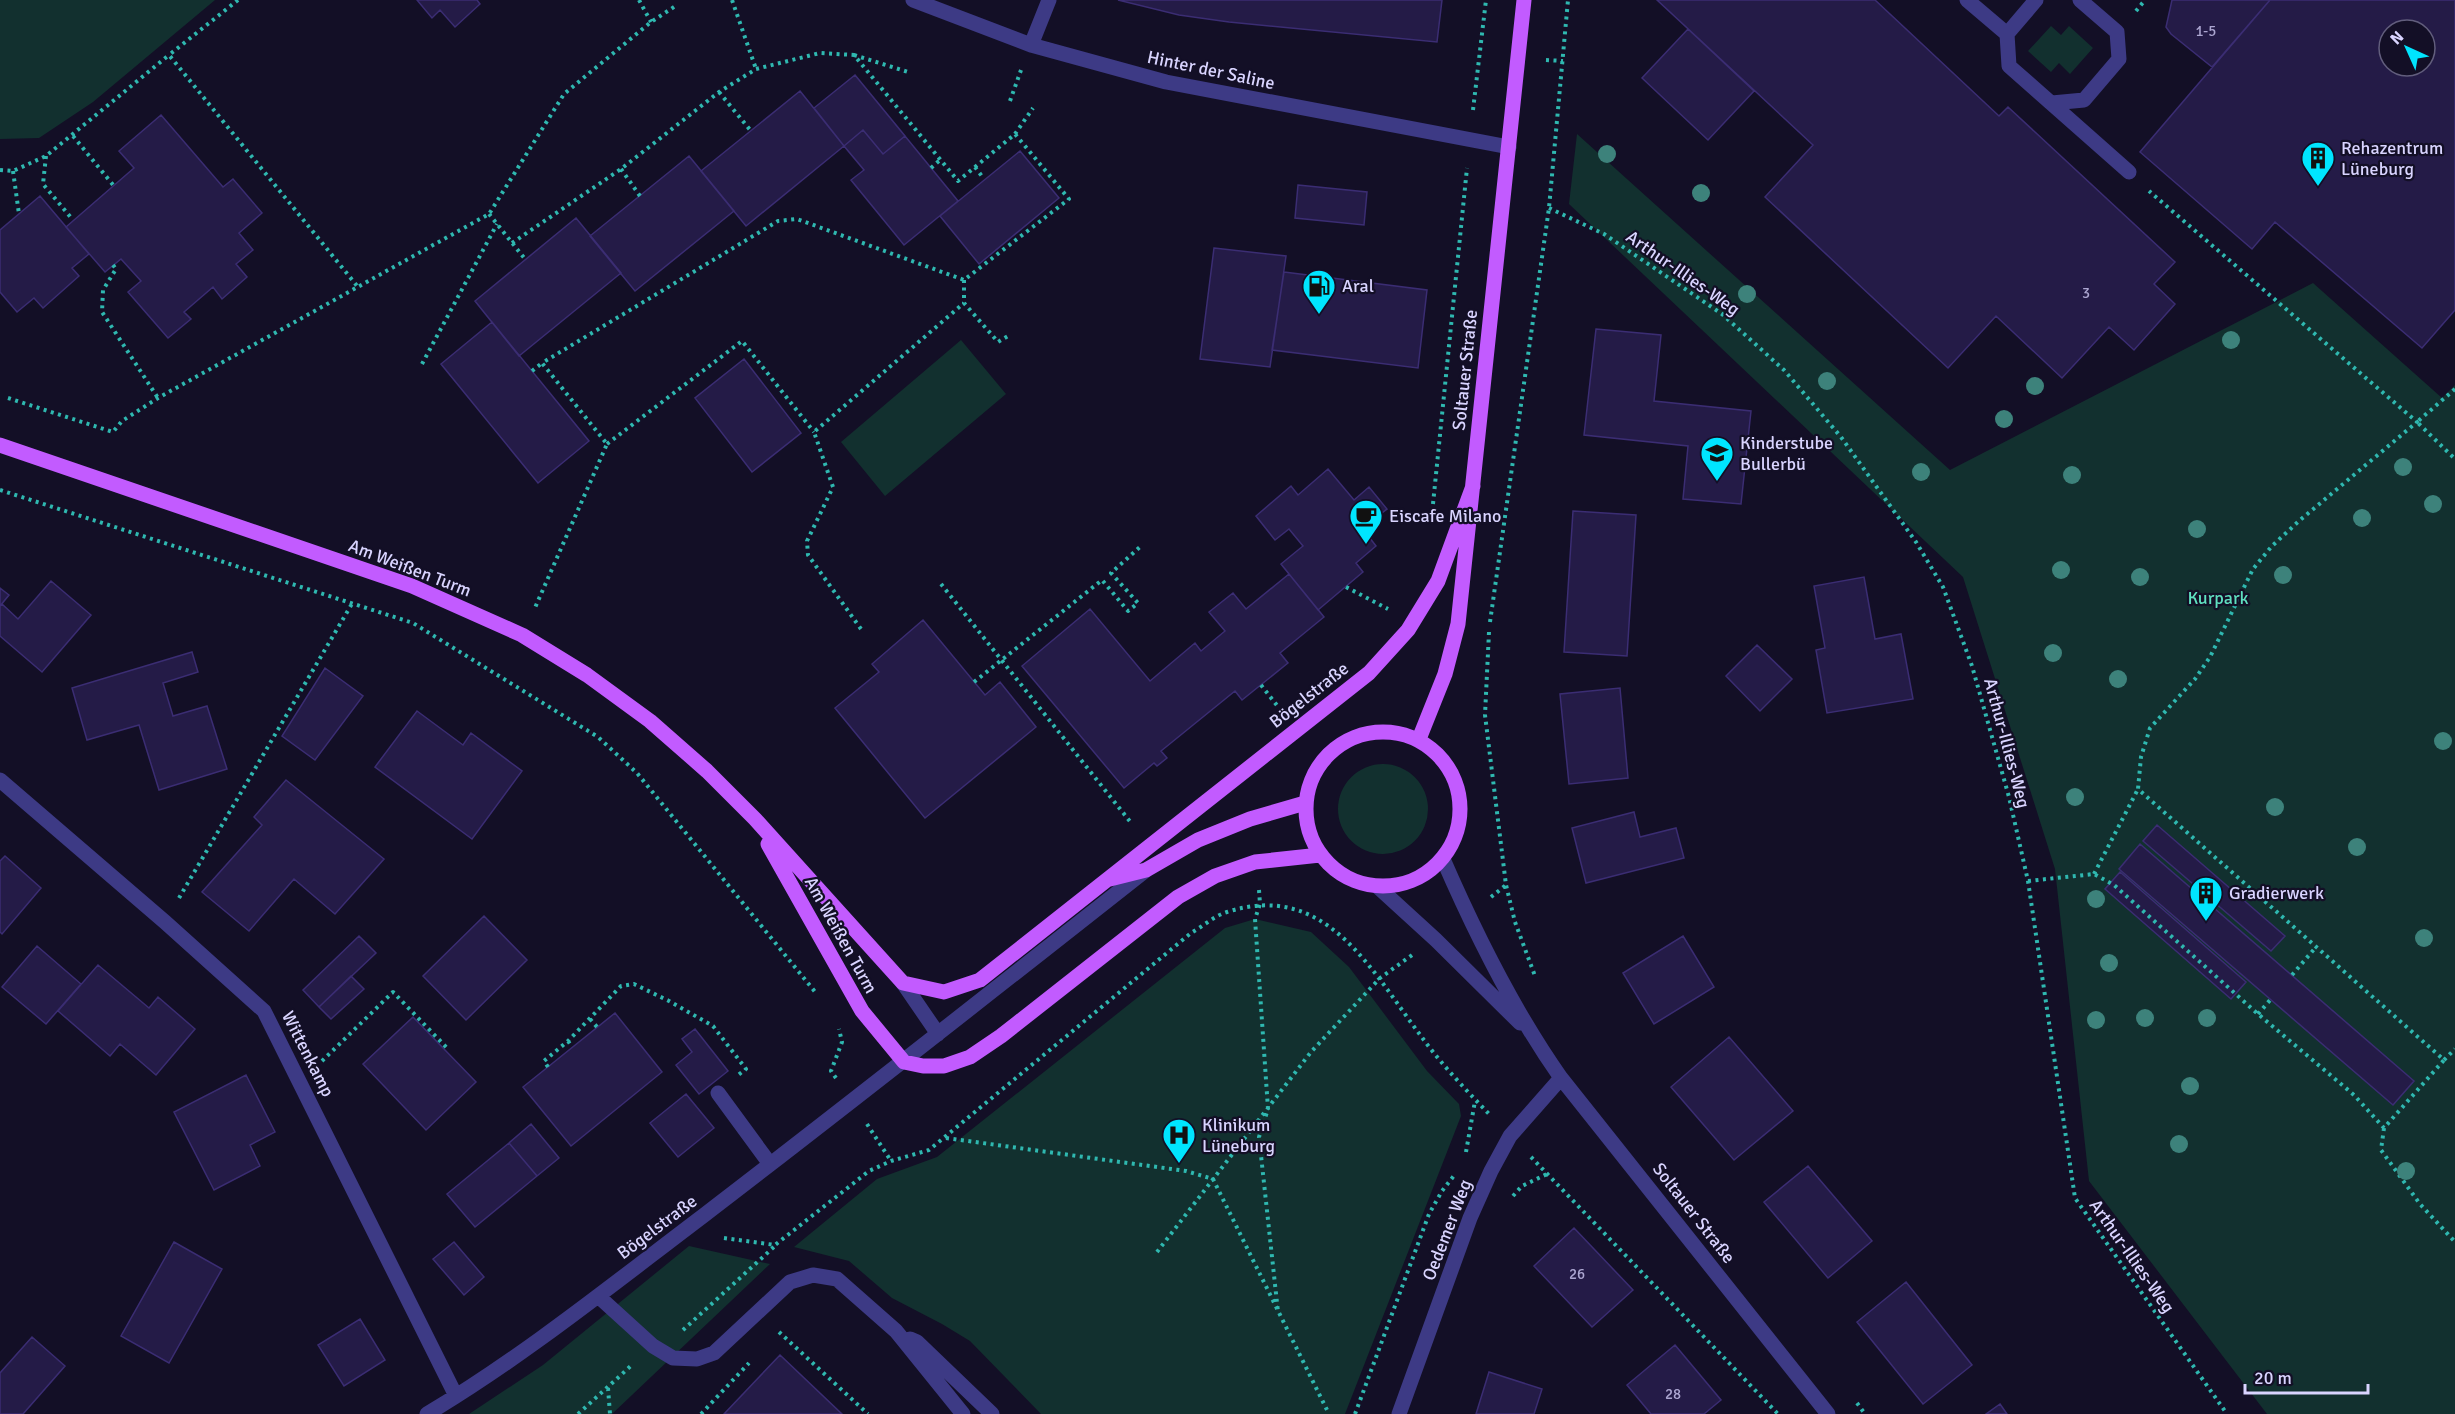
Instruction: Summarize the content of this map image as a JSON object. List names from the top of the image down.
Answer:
{
  "streets": {
    "main road": ["Soltauer Straße", "Am Weißen Turm", "Bögelstraße"],
    "street": ["Hinter der Saline", "Wittenkamp", "Oedemer Weg"],
    "path": ["Arthur-Illies-Weg"]
  },
  "crossings": [
    ["Hinter der Saline", "Soltauer Straße"],
    ["Soltauer Straße", "Bögelstraße"],
    ["Soltauer Straße", "Oedemer Weg"],
    ["Am Weißen Turm", "Bögelstraße"],
    ["Bögelstraße", "Wittenkamp"]
  ],
  "parks": ["Kurpark"],
  "places": {
    "building": ["Rehazentrum Lüneburg", "Gradierwerk"],
    "fuel station": ["Aral"],
    "school or university": ["Kinderstube Bullerbü"],
    "cafe": ["Eiscafe Milano"],
    "hospital": ["Klinikum Lüneburg"]
  },
  "house_numbers": [
    "1-5",
    "3",
    "26",
    "28"
  ],
  "scale_bar": "20 m",
  "north": "top left"
}
